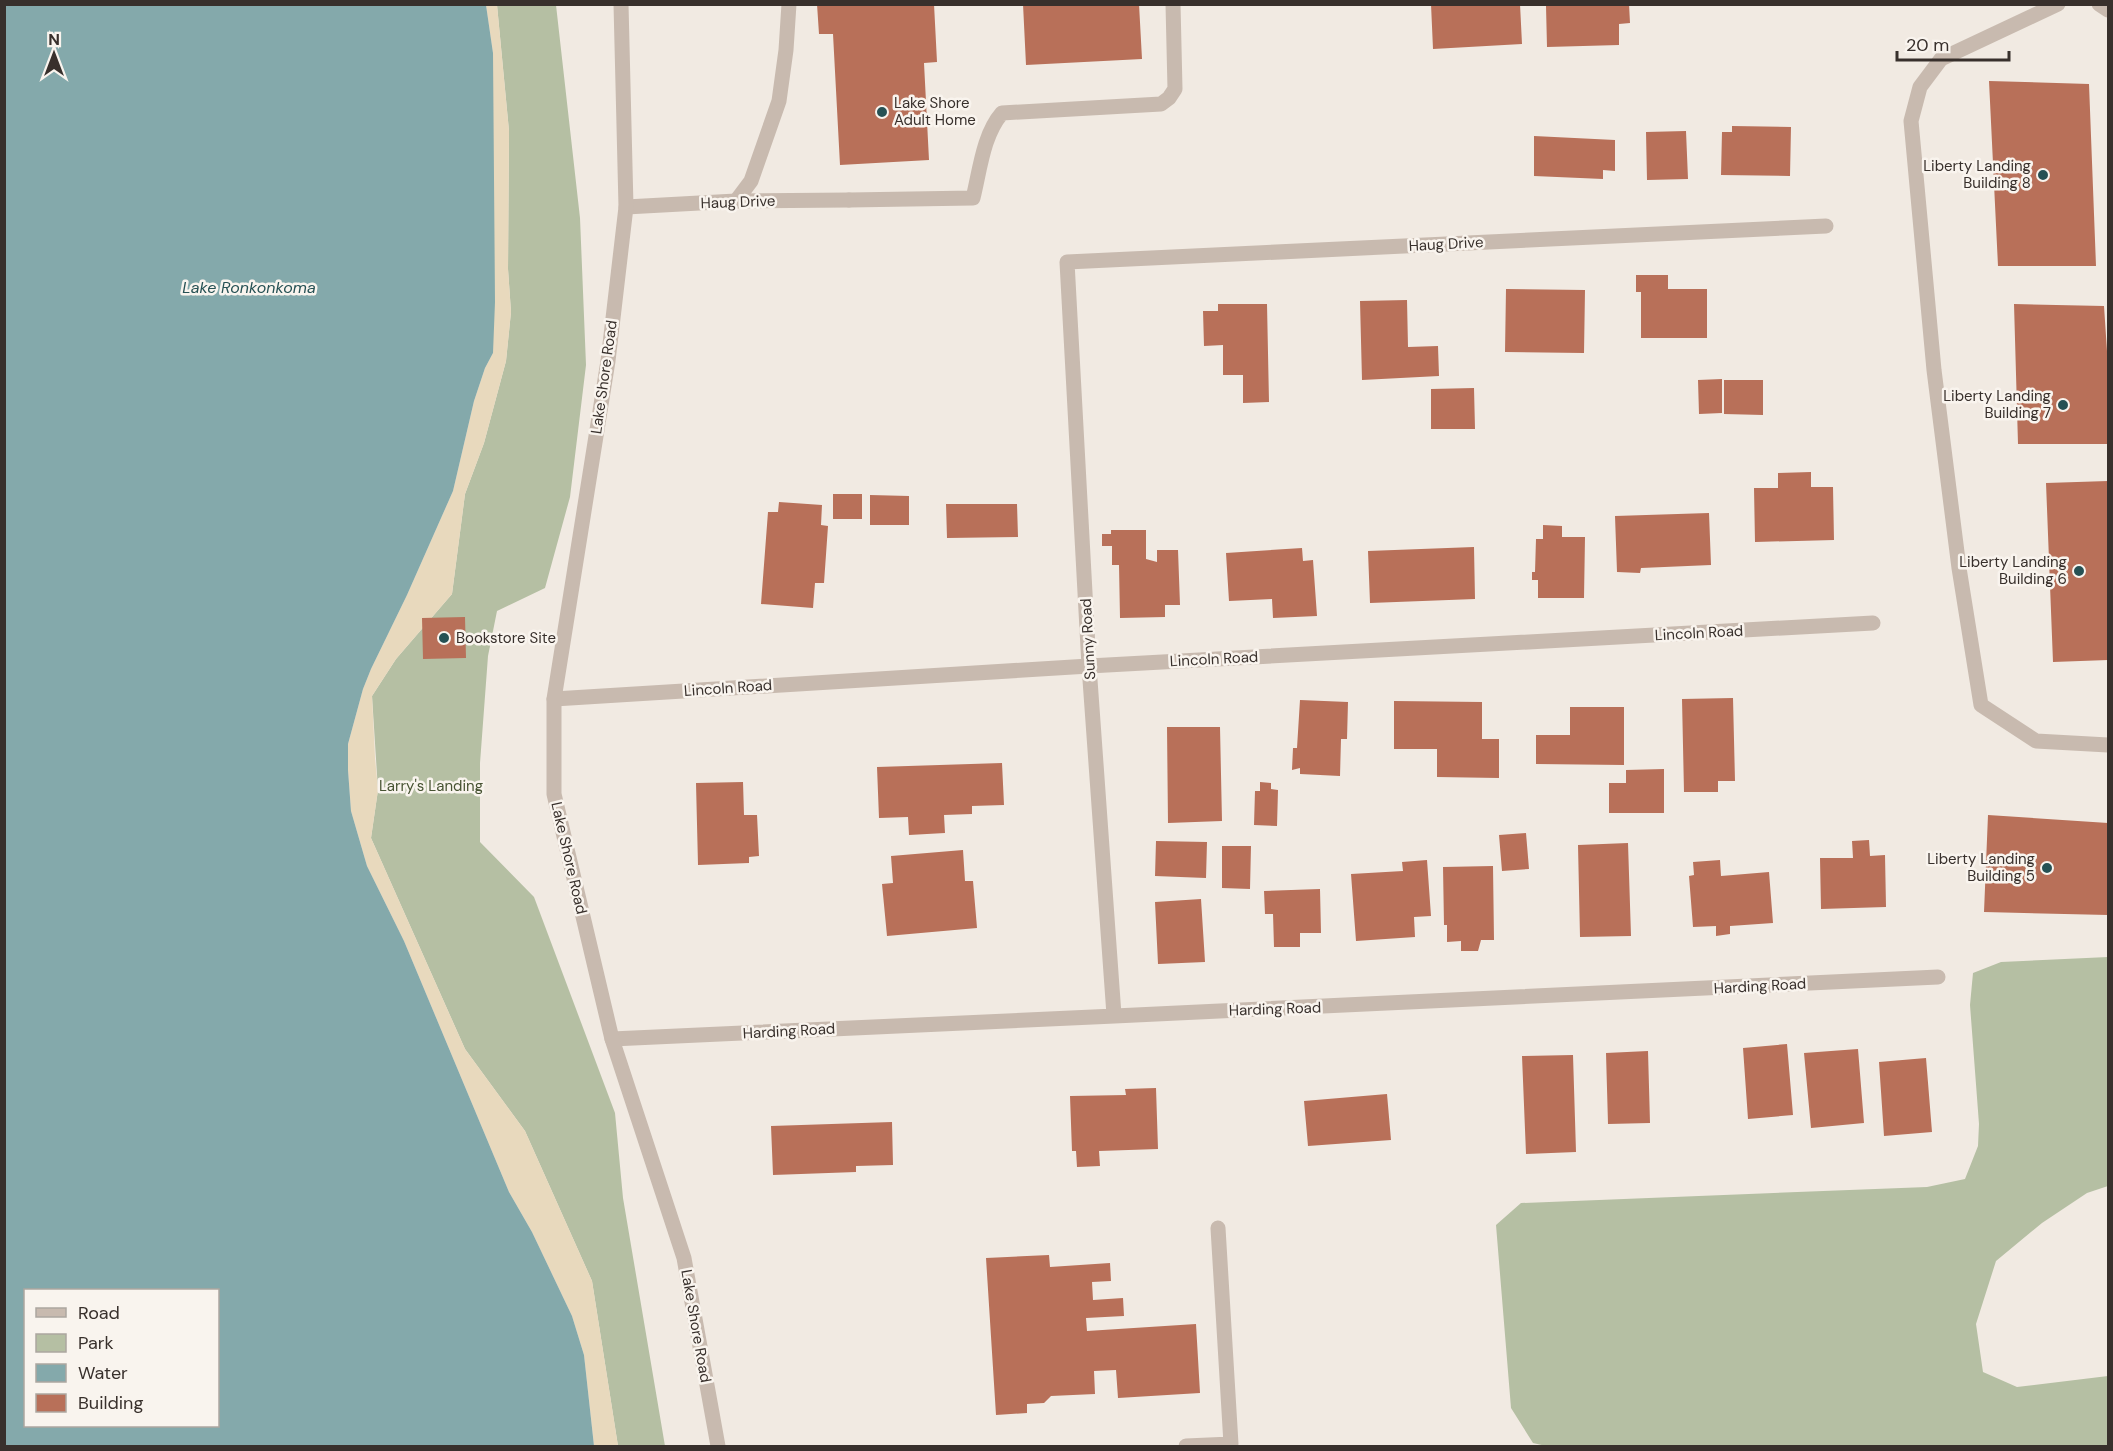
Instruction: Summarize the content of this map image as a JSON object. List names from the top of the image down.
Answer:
{
  "streets": {
    "street": [
      "Haug Drive",
      "Lake Shore Road",
      "Lincoln Road",
      "Sunny Road",
      "Harding Road"
    ]
  },
  "crossings": [
    ["Haug Drive", "Lake Shore Road"],
    ["Haug Drive", "Sunny Road"],
    ["Lake Shore Road", "Lincoln Road"],
    ["Lake Shore Road", "Harding Road"],
    ["Lincoln Road", "Sunny Road"],
    ["Sunny Road", "Harding Road"]
  ],
  "water": ["Lake Ronkonkoma"],
  "parks": ["Larry's Landing"],
  "places": [
    "Lake Shore Adult Home",
    "Liberty Landing Building 8",
    "Liberty Landing Building 7",
    "Liberty Landing Building 6",
    "Bookstore Site",
    "Liberty Landing Building 5"
  ],
  "legend": [
    "Road",
    "Park",
    "Water",
    "Building"
  ],
  "scale_bar": "20 m",
  "north": "top"
}
